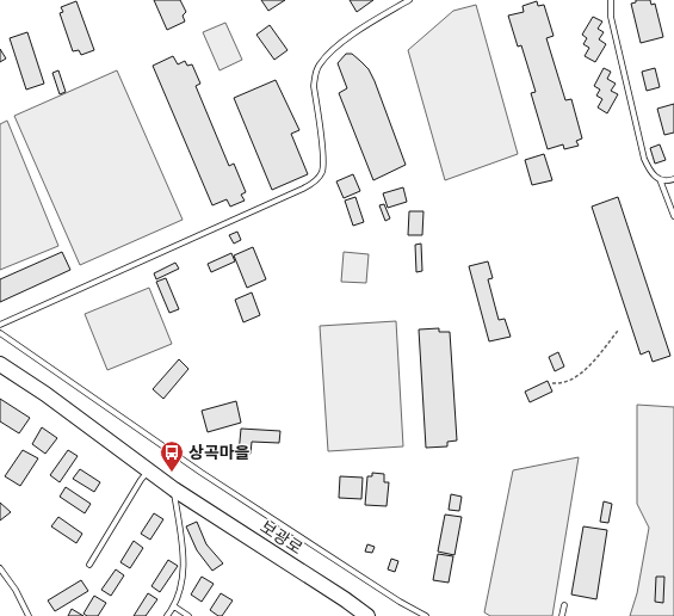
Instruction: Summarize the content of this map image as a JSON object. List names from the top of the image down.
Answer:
{
  "streets": {
    "main road": ["보광로"]
  },
  "places": {
    "bus stop": ["상곡마을"]
  }
}
